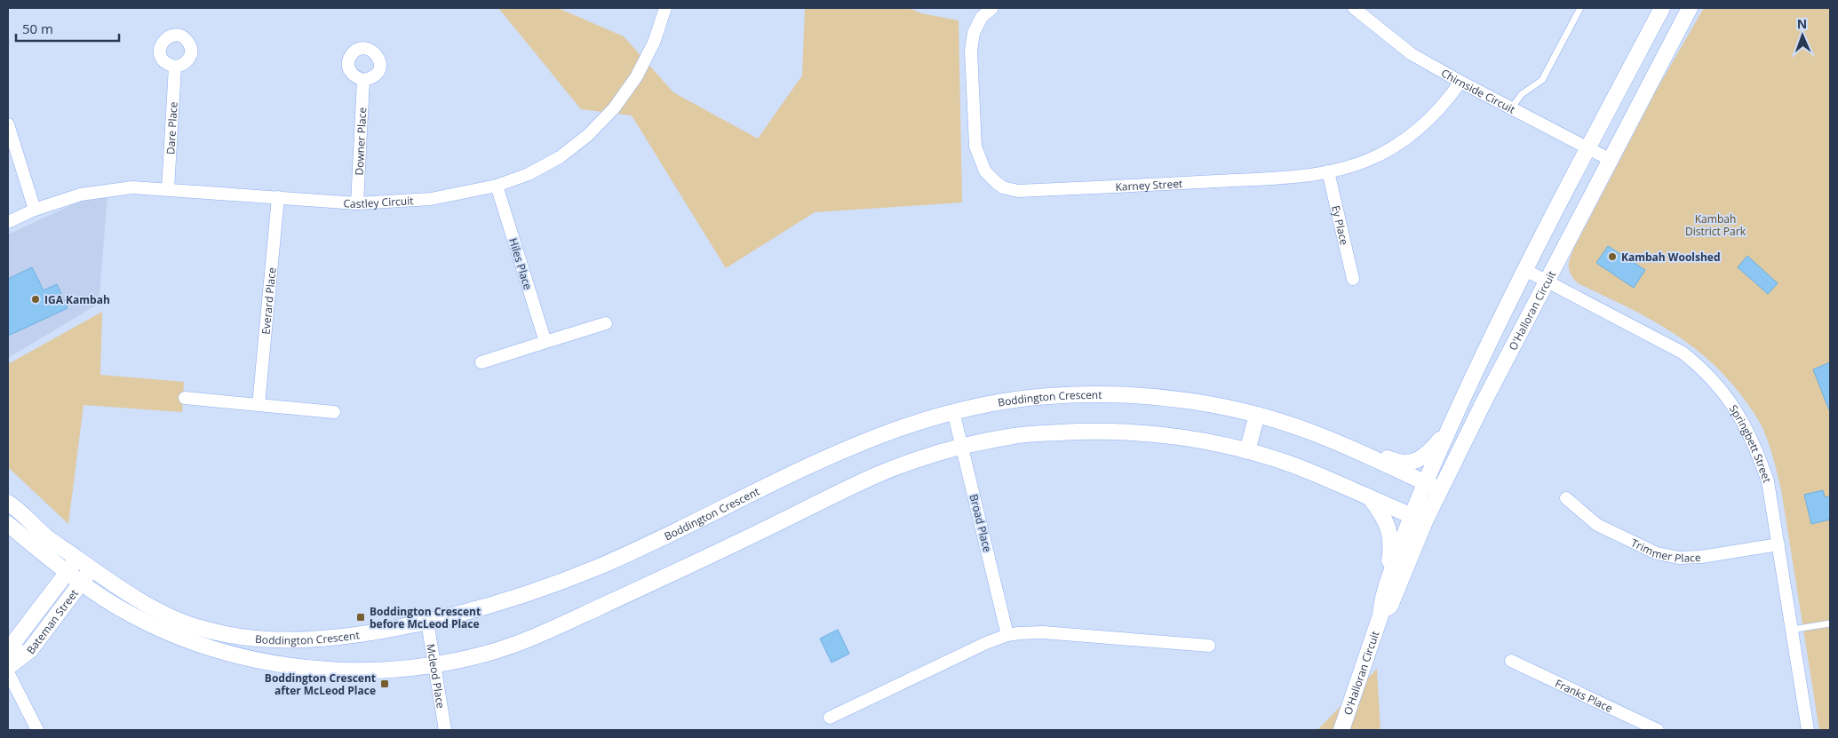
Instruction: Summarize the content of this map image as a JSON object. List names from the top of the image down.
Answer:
{
  "streets": {
    "street": [
      "Chirnside Circuit",
      "Dare Place",
      "Downer Place",
      "Karney Street",
      "Castley Circuit",
      "Ey Place",
      "Hiles Place",
      "Everard Place",
      "O'Halloran Circuit",
      "Boddington Crescent",
      "Springbett Street",
      "Broad Place",
      "Trimmer Place",
      "Bateman Street",
      "Mcleod Place",
      "Franks Place"
    ]
  },
  "crossings": [
    ["Chirnside Circuit", "Karney Street"],
    ["Chirnside Circuit", "O'Halloran Circuit"],
    ["Dare Place", "Castley Circuit"],
    ["Downer Place", "Castley Circuit"],
    ["Karney Street", "Ey Place"],
    ["Castley Circuit", "Hiles Place"],
    ["Castley Circuit", "Everard Place"],
    ["O'Halloran Circuit", "Boddington Crescent"],
    ["O'Halloran Circuit", "Springbett Street"],
    ["Boddington Crescent", "Broad Place"],
    ["Boddington Crescent", "Bateman Street"],
    ["Boddington Crescent", "Mcleod Place"],
    ["Springbett Street", "Trimmer Place"]
  ],
  "parks": ["Kambah District Park"],
  "places": {
    "other": ["Kambah Woolshed", "IGA Kambah"],
    "transit": ["Boddington Crescent before McLeod Place", "Boddington Crescent after McLeod Place"]
  },
  "scale_bar": "50 m",
  "north": "top"
}
